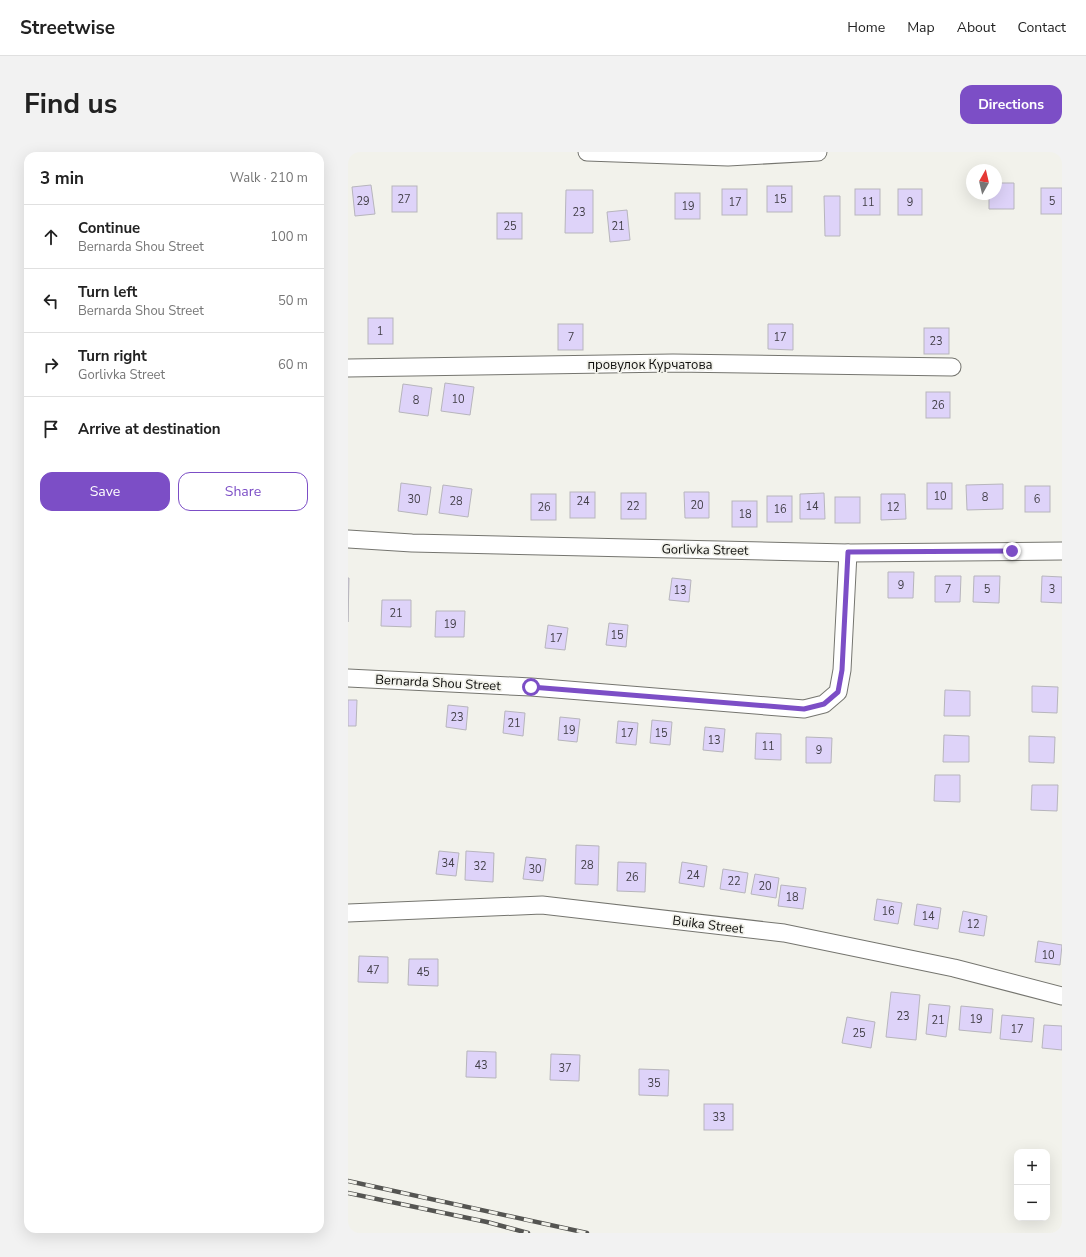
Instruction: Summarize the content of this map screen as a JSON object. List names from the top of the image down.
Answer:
{
  "streets": {
    "street": [
      "провулок Курчатова",
      "Gorlivka Street",
      "Bernarda Shou Street",
      "Buika Street"
    ]
  },
  "crossings": [
    ["Gorlivka Street", "Bernarda Shou Street"]
  ],
  "house_numbers": [
    "27",
    "15",
    "29",
    "5",
    "17",
    "11",
    "9",
    "19",
    "23",
    "25",
    "21",
    "1",
    "7",
    "17",
    "23",
    "10",
    "8",
    "26",
    "10",
    "8",
    "30",
    "6",
    "28",
    "24",
    "20",
    "22",
    "14",
    "26",
    "12",
    "16",
    "18",
    "9",
    "7",
    "5",
    "3",
    "13",
    "21",
    "19",
    "15",
    "17",
    "23",
    "21",
    "19",
    "17",
    "15",
    "13",
    "11",
    "9",
    "34",
    "28",
    "32",
    "30",
    "24",
    "26",
    "22",
    "20",
    "18",
    "16",
    "14",
    "12",
    "10",
    "47",
    "45",
    "23",
    "19",
    "21",
    "17",
    "25",
    "43",
    "37",
    "35",
    "33"
  ],
  "north": "top",
  "page": {
    "header": "Streetwise",
    "nav": [
      "Home",
      "Map",
      "About",
      "Contact"
    ],
    "title": "Find us",
    "buttons": [
      "Directions",
      ["Save", "Share"]
    ],
    "heading": ["3 min", "Walk · 210 m"],
    "list": [
      ["Continue", "Bernarda Shou Street", "100 m"],
      ["Turn left", "Bernarda Shou Street", "50 m"],
      ["Turn right", "Gorlivka Street", "60 m"],
      "Arrive at destination"
    ],
    "map_buttons": ["+", "−"]
  }
}
